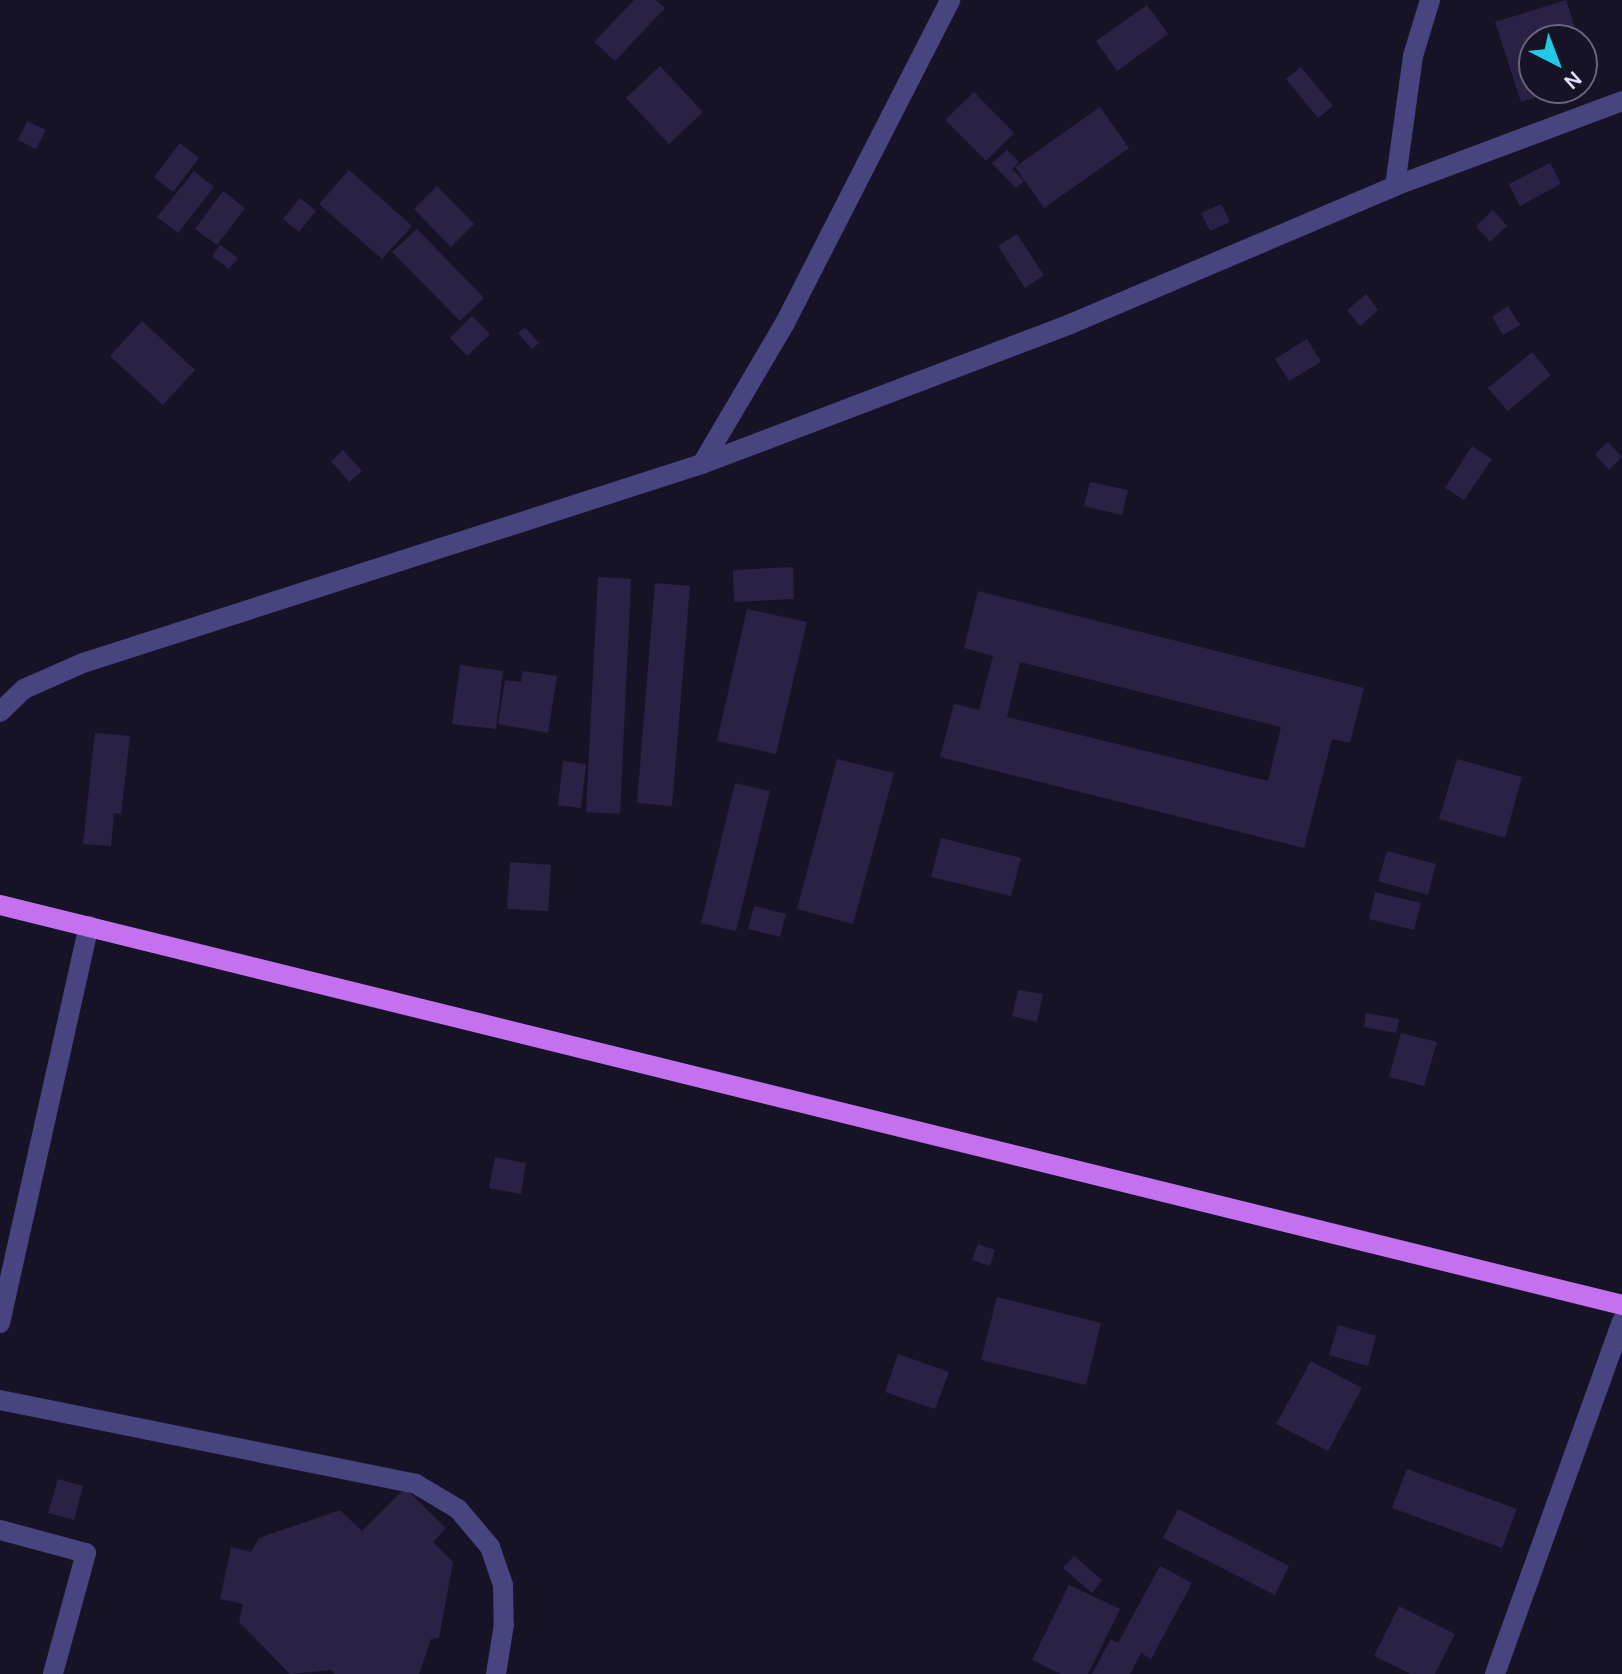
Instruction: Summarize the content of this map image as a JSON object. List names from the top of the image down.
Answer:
{
  "north": "bottom right"
}
